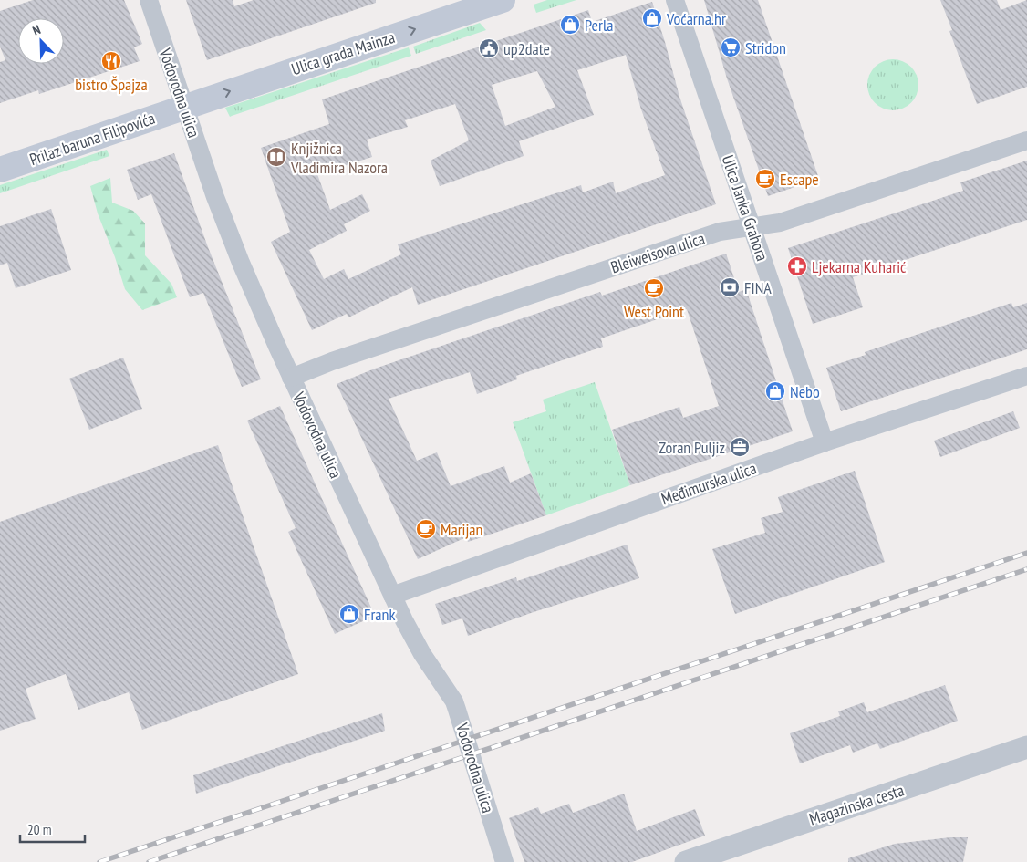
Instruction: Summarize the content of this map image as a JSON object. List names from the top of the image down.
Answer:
{
  "streets": {
    "main road": ["Ulica grada Mainza", "Prilaz baruna Filipovića"],
    "street": [
      "Vodovodna ulica",
      "Ulica Janka Grahora",
      "Bleiweisova ulica",
      "Međimurska ulica",
      "Magazinska cesta"
    ]
  },
  "crossings": [
    ["Ulica grada Mainza", "Vodovodna ulica"],
    ["Ulica grada Mainza", "Prilaz baruna Filipovića"],
    ["Vodovodna ulica", "Prilaz baruna Filipovića"],
    ["Vodovodna ulica", "Bleiweisova ulica"],
    ["Vodovodna ulica", "Međimurska ulica"],
    ["Ulica Janka Grahora", "Bleiweisova ulica"],
    ["Ulica Janka Grahora", "Međimurska ulica"]
  ],
  "one_way": ["Ulica grada Mainza"],
  "places": {
    "shop": [
      "Voćarna.hr",
      "Perla",
      "Nebo",
      "Frank"
    ],
    "supermarket": ["Stridon"],
    "public building": ["up2date"],
    "restaurant": ["bistro Špajza"],
    "library": ["Knjižnica Vladimira Nazora"],
    "cafe": ["Escape", "West Point", "Marijan"],
    "pharmacy": ["Ljekarna Kuharić"],
    "bank": ["FINA"],
    "office": ["Zoran Puljiz"]
  },
  "scale_bar": "20 m",
  "north": "top left"
}
